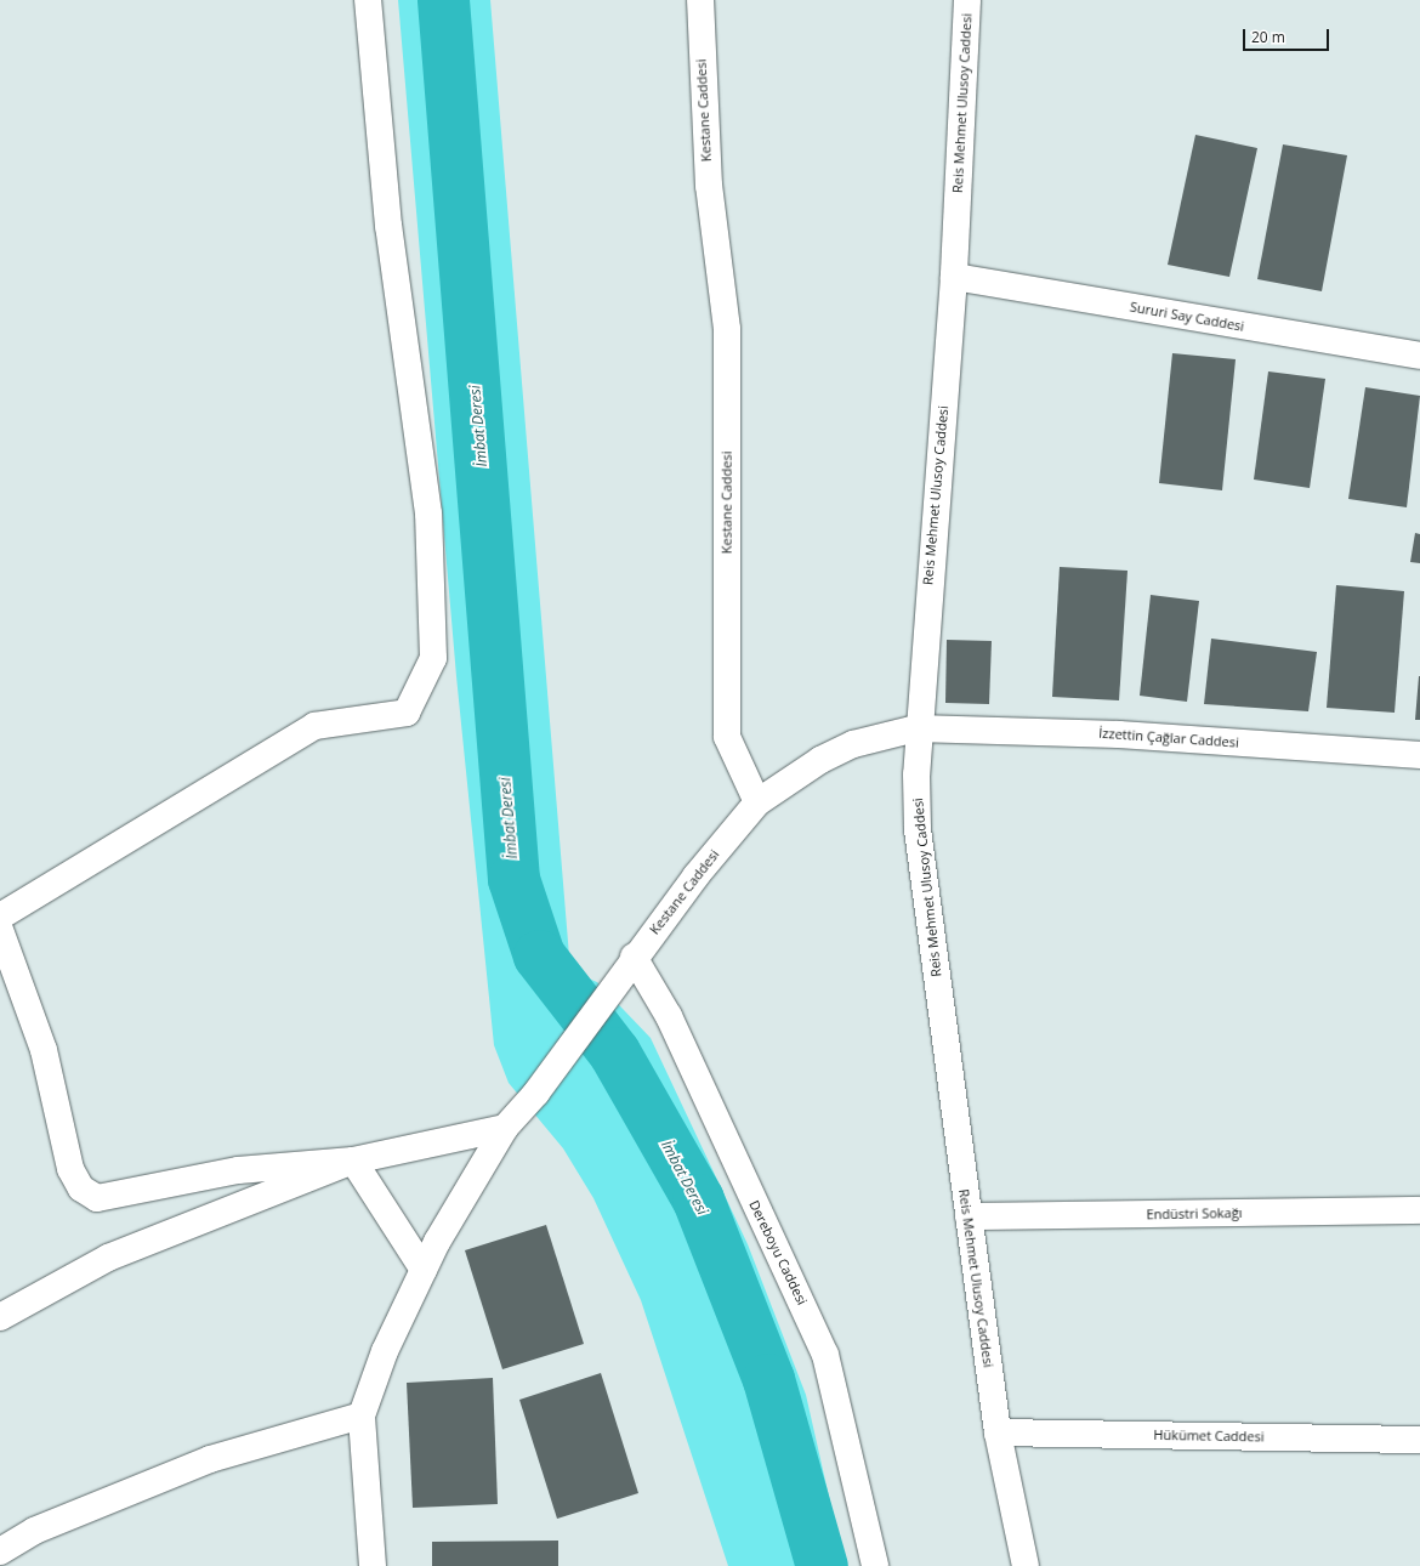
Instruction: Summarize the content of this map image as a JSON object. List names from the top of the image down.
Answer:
{
  "streets": {
    "street": [
      "Reis Mehmet Ulusoy Caddesi",
      "Kestane Caddesi",
      "Sururi Say Caddesi",
      "İzzettin Çağlar Caddesi",
      "Endüstri Sokağı",
      "Dereboyu Caddesi",
      "Hükümet Caddesi"
    ]
  },
  "crossings": [
    ["Reis Mehmet Ulusoy Caddesi", "Sururi Say Caddesi"],
    ["Reis Mehmet Ulusoy Caddesi", "İzzettin Çağlar Caddesi"],
    ["Reis Mehmet Ulusoy Caddesi", "Endüstri Sokağı"],
    ["Reis Mehmet Ulusoy Caddesi", "Hükümet Caddesi"],
    ["Kestane Caddesi", "İzzettin Çağlar Caddesi"],
    ["Kestane Caddesi", "Dereboyu Caddesi"]
  ],
  "water": ["İmbat Deresi"],
  "scale_bar": "20 m"
}
